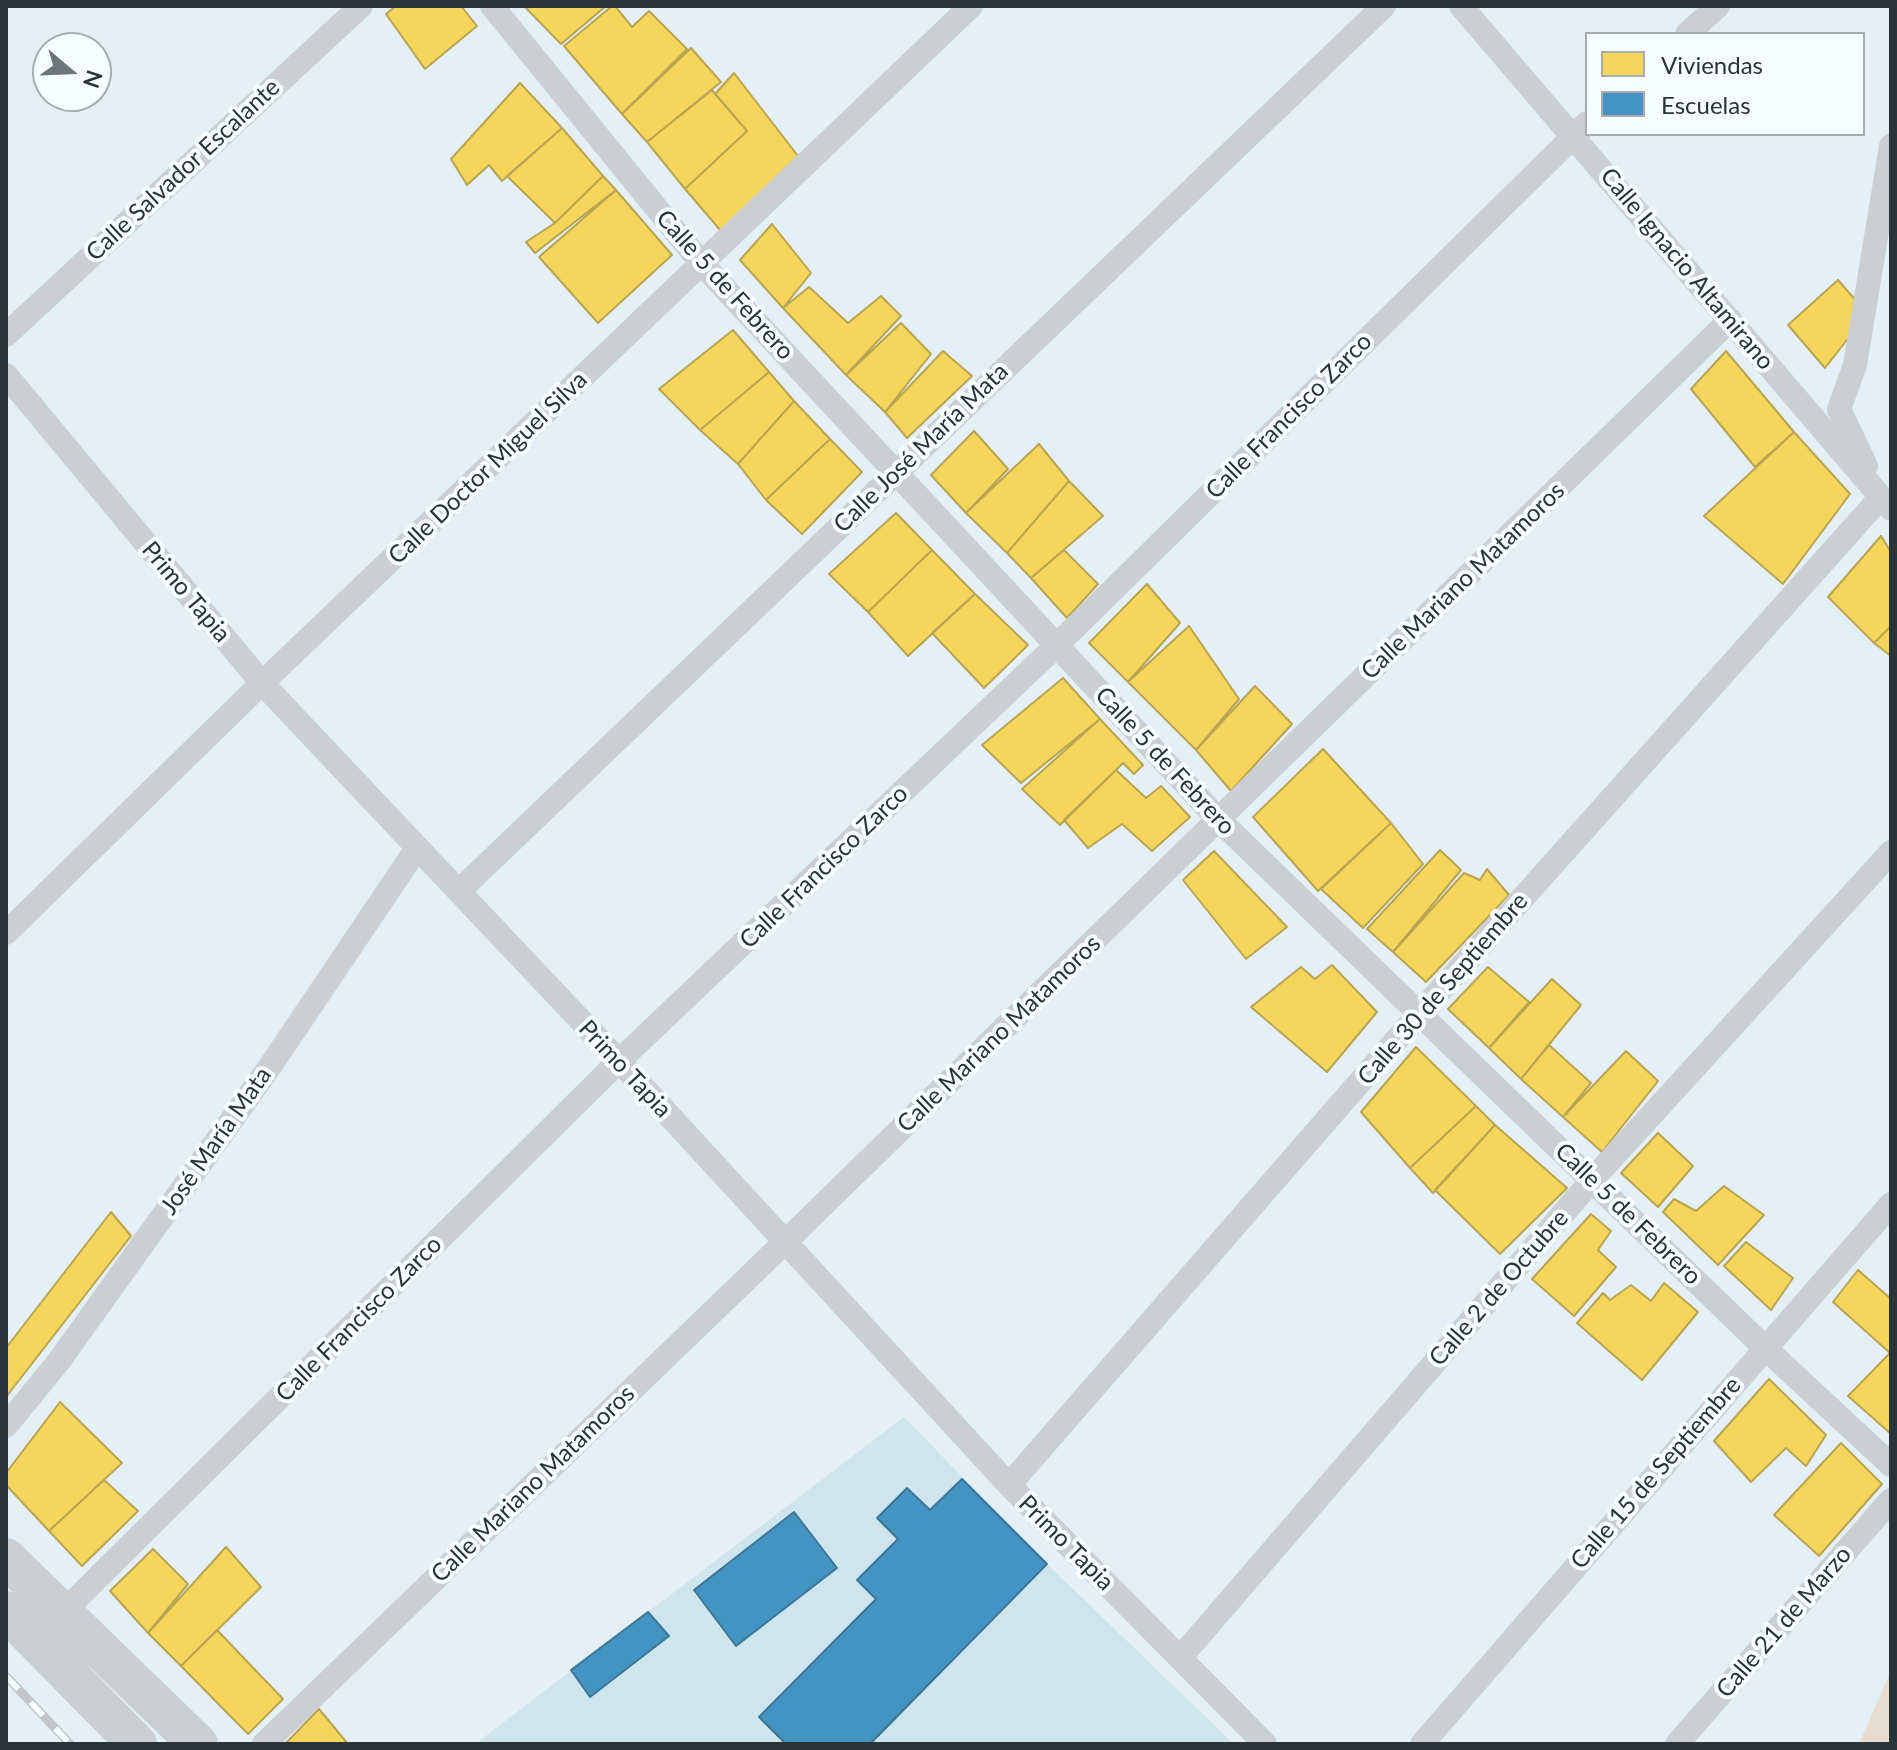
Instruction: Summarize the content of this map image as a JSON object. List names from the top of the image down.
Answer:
{
  "streets": {
    "street": [
      "Calle Salvador Escalante",
      "Calle Ignacio Altamirano",
      "Calle 5 de Febrero",
      "Calle Francisco Zarco",
      "Calle José María Mata",
      "Calle Doctor Miguel Silva",
      "Calle Mariano Matamoros",
      "Primo Tapia",
      "Calle 30 de Septiembre",
      "José María Mata",
      "Calle 2 de Octubre",
      "Calle 15 de Septiembre",
      "Calle 21 de Marzo"
    ]
  },
  "crossings": [
    ["Calle Ignacio Altamirano", "Calle Francisco Zarco"],
    ["Calle Ignacio Altamirano", "Calle Mariano Matamoros"],
    ["Calle Ignacio Altamirano", "Calle 30 de Septiembre"],
    ["Calle 5 de Febrero", "Calle Francisco Zarco"],
    ["Calle 5 de Febrero", "Calle José María Mata"],
    ["Calle 5 de Febrero", "Calle Doctor Miguel Silva"],
    ["Calle 5 de Febrero", "Calle Mariano Matamoros"],
    ["Calle 5 de Febrero", "Calle 30 de Septiembre"],
    ["Calle 5 de Febrero", "Calle 2 de Octubre"],
    ["Calle 5 de Febrero", "Calle 15 de Septiembre"],
    ["Calle Francisco Zarco", "Primo Tapia"],
    ["Calle José María Mata", "Primo Tapia"],
    ["Calle Doctor Miguel Silva", "Primo Tapia"],
    ["Calle Mariano Matamoros", "Primo Tapia"],
    ["Primo Tapia", "Calle 30 de Septiembre"],
    ["Primo Tapia", "José María Mata"],
    ["Primo Tapia", "Calle 2 de Octubre"]
  ],
  "legend": ["Viviendas", "Escuelas"],
  "north": "right"
}
